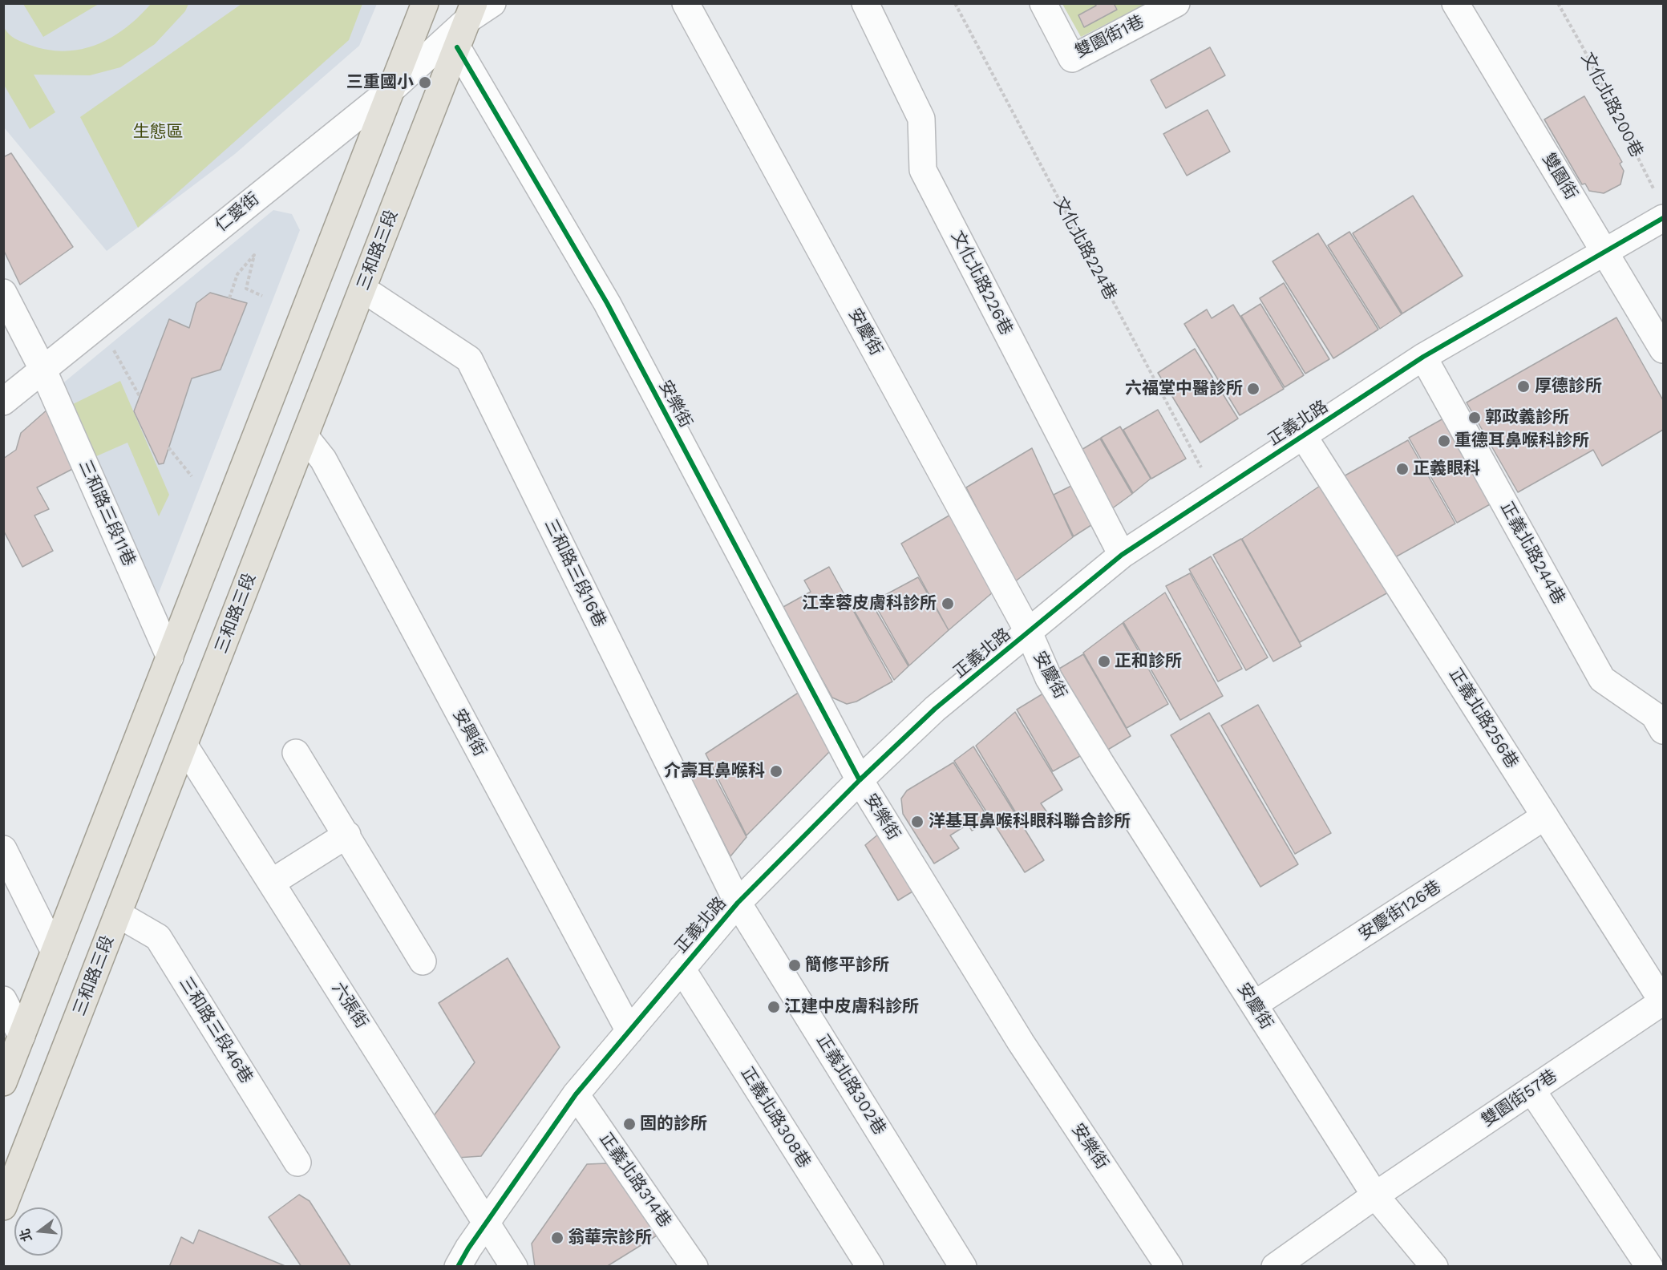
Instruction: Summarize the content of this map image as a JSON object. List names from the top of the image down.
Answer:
{
  "streets": {
    "main road": ["三和路三段"],
    "street": [
      "雙園街1巷",
      "雙園街",
      "仁愛街",
      "文化北路226巷",
      "安慶街",
      "安樂街",
      "正義北路",
      "三和路三段11巷",
      "正義北路244巷",
      "三和路三段16巷",
      "正義北路256巷",
      "安興街",
      "安慶街126巷",
      "六張街",
      "三和路三段46巷",
      "正義北路302巷",
      "雙園街57巷",
      "正義北路308巷",
      "正義北路314巷"
    ],
    "path": ["文化北路200巷", "文化北路224巷"]
  },
  "crossings": [
    ["雙園街", "正義北路"],
    ["仁愛街", "三和路三段"],
    ["仁愛街", "三和路三段11巷"],
    ["文化北路224巷", "正義北路"],
    ["三和路三段", "安樂街"],
    ["三和路三段", "三和路三段16巷"],
    ["三和路三段", "安興街"],
    ["三和路三段", "六張街"],
    ["三和路三段", "三和路三段46巷"],
    ["文化北路226巷", "正義北路"],
    ["安慶街", "正義北路"],
    ["安慶街", "安慶街126巷"],
    ["安慶街", "雙園街57巷"],
    ["安樂街", "正義北路"],
    ["正義北路", "正義北路244巷"],
    ["正義北路", "三和路三段16巷"],
    ["正義北路", "正義北路256巷"],
    ["正義北路", "安興街"],
    ["正義北路", "六張街"],
    ["正義北路", "正義北路302巷"],
    ["正義北路", "正義北路308巷"],
    ["正義北路", "正義北路314巷"],
    ["三和路三段16巷", "正義北路302巷"],
    ["正義北路256巷", "安慶街126巷"],
    ["正義北路256巷", "雙園街57巷"]
  ],
  "parks": ["生態區"],
  "places": [
    "三重國小",
    "厚德診所",
    "六福堂中醫診所",
    "郭政義診所",
    "重德耳鼻喉科診所",
    "正義眼科",
    "江幸蓉皮膚科診所",
    "正和診所",
    "介壽耳鼻喉科",
    "洋基耳鼻喉科眼科聯合診所",
    "簡修平診所",
    "江建中皮膚科診所",
    "固的診所",
    "翁華宗診所"
  ],
  "north": "left"
}
